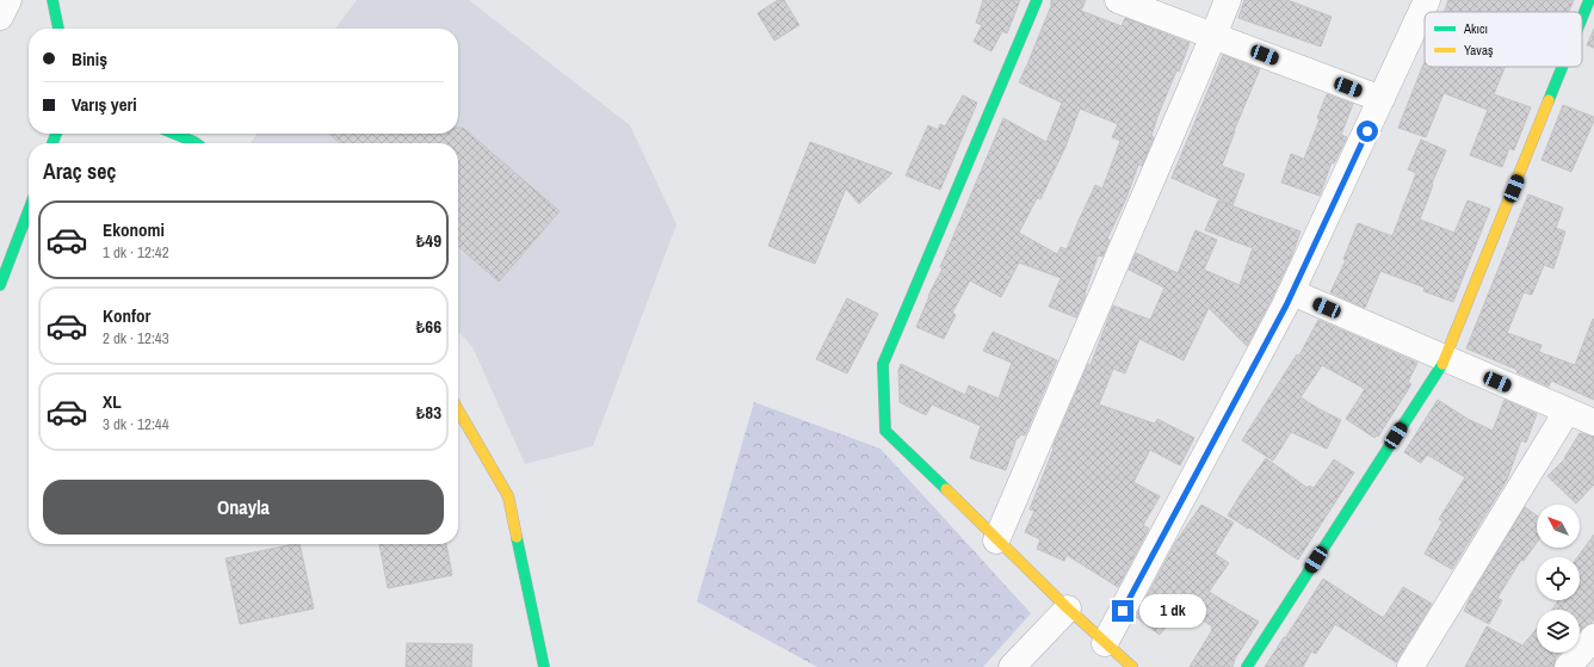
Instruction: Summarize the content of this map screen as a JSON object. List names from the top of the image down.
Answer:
{
  "legend": ["Akıcı", "Yavaş"],
  "north": "top left",
  "page": {
    "banner": ["Biniş", "Varış yeri"],
    "heading": "Araç seç",
    "list": [
      {
        "name": "Ekonomi",
        "note": "1 dk · 12:42",
        "value": "₺49"
      },
      {
        "name": "Konfor",
        "note": "2 dk · 12:43",
        "value": "₺66"
      },
      {
        "name": "XL",
        "note": "3 dk · 12:44",
        "value": "₺83"
      }
    ],
    "buttons": "Onayla",
    "bubble": "1 dk"
  }
}
